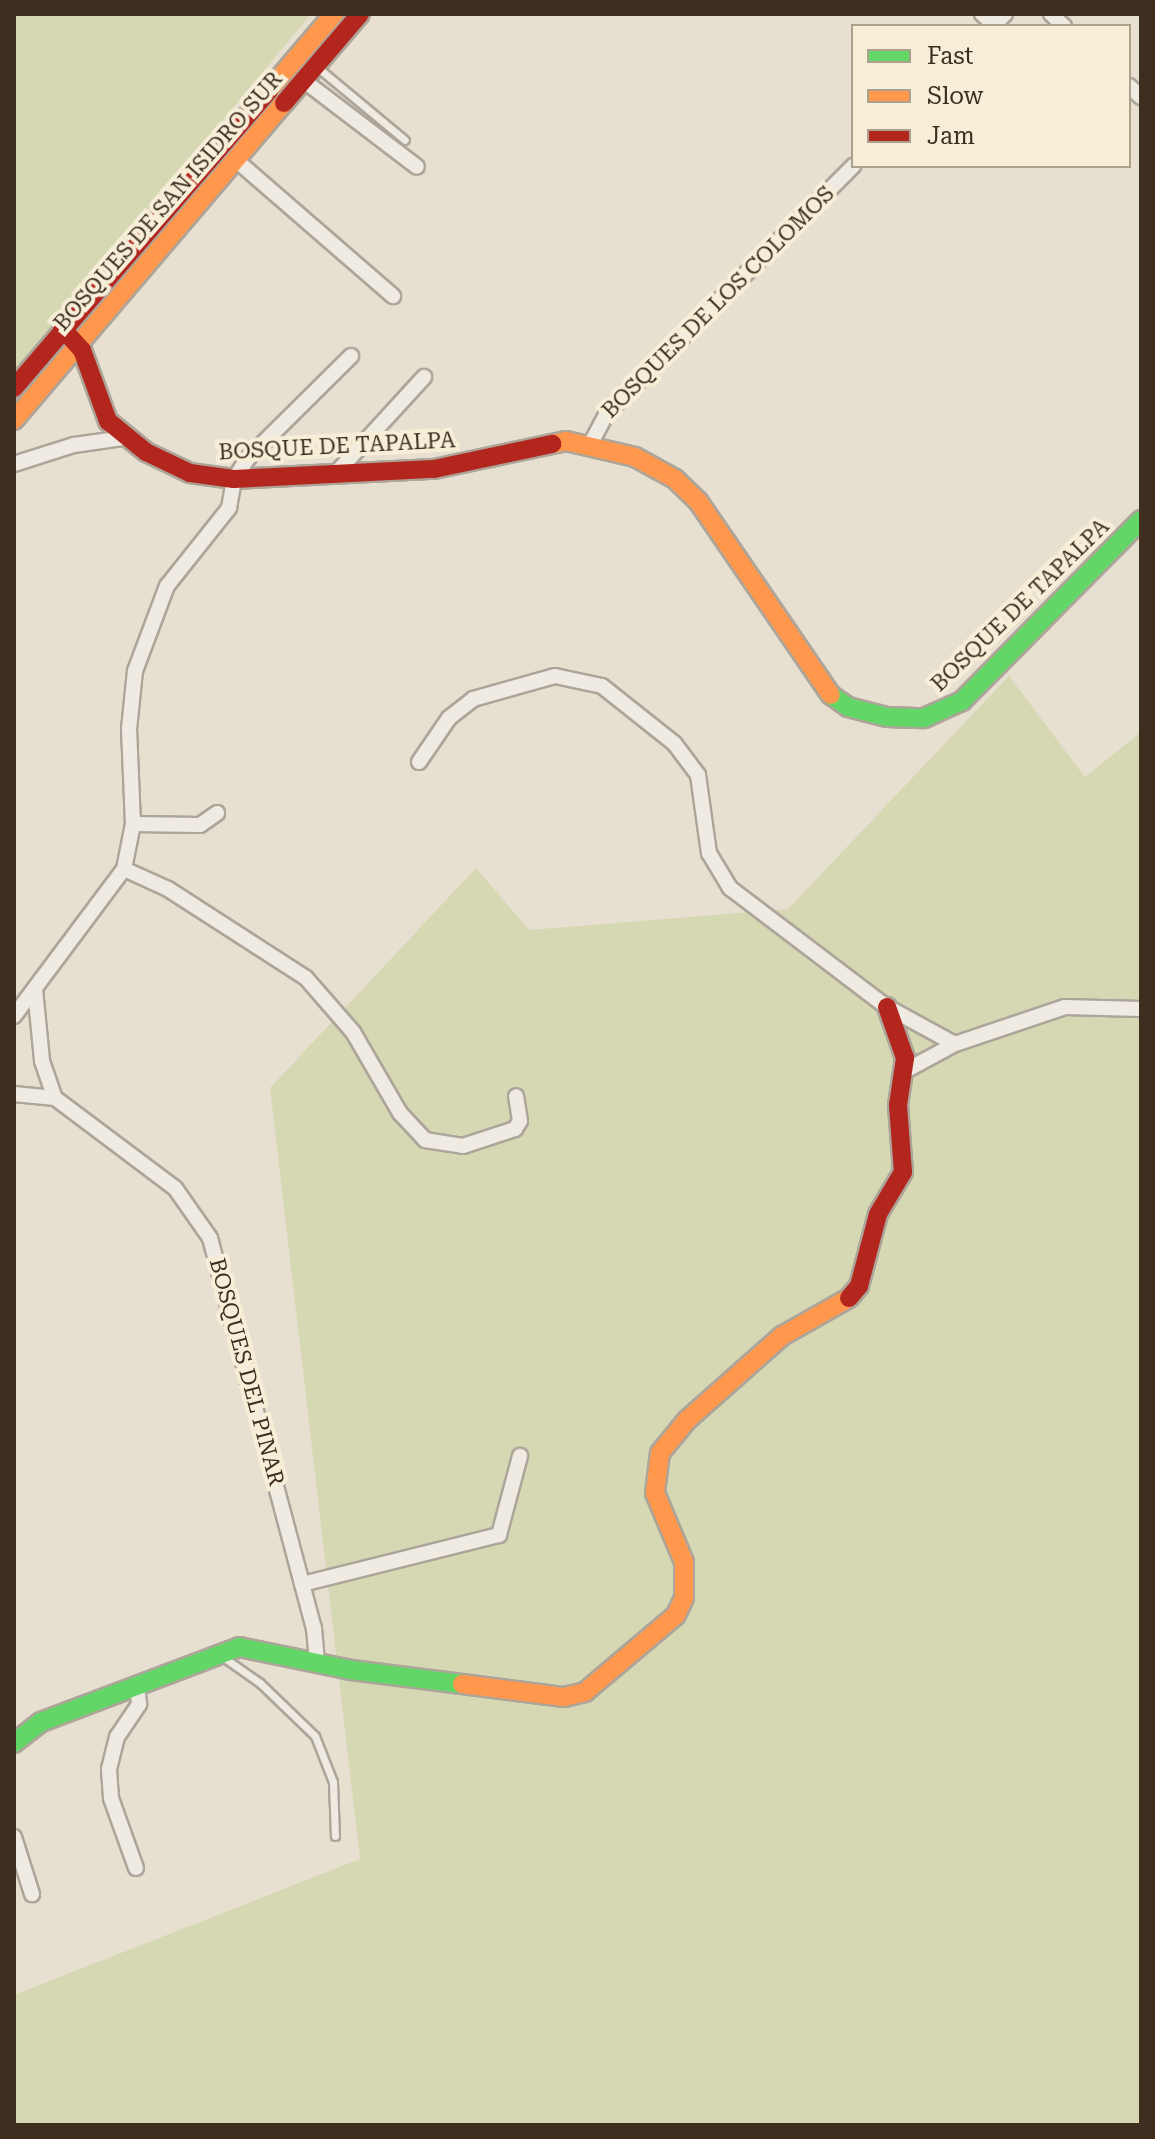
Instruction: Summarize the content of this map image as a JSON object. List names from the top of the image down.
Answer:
{
  "streets": {
    "street": [
      "BOSQUES DE SAN ISIDRO SUR",
      "BOSQUES DE LOS COLOMOS",
      "BOSQUE DE TAPALPA",
      "BOSQUES DEL PINAR"
    ]
  },
  "crossings": [
    ["BOSQUES DE LOS COLOMOS", "BOSQUE DE TAPALPA"]
  ],
  "legend": ["Fast", "Slow", "Jam"]
}
